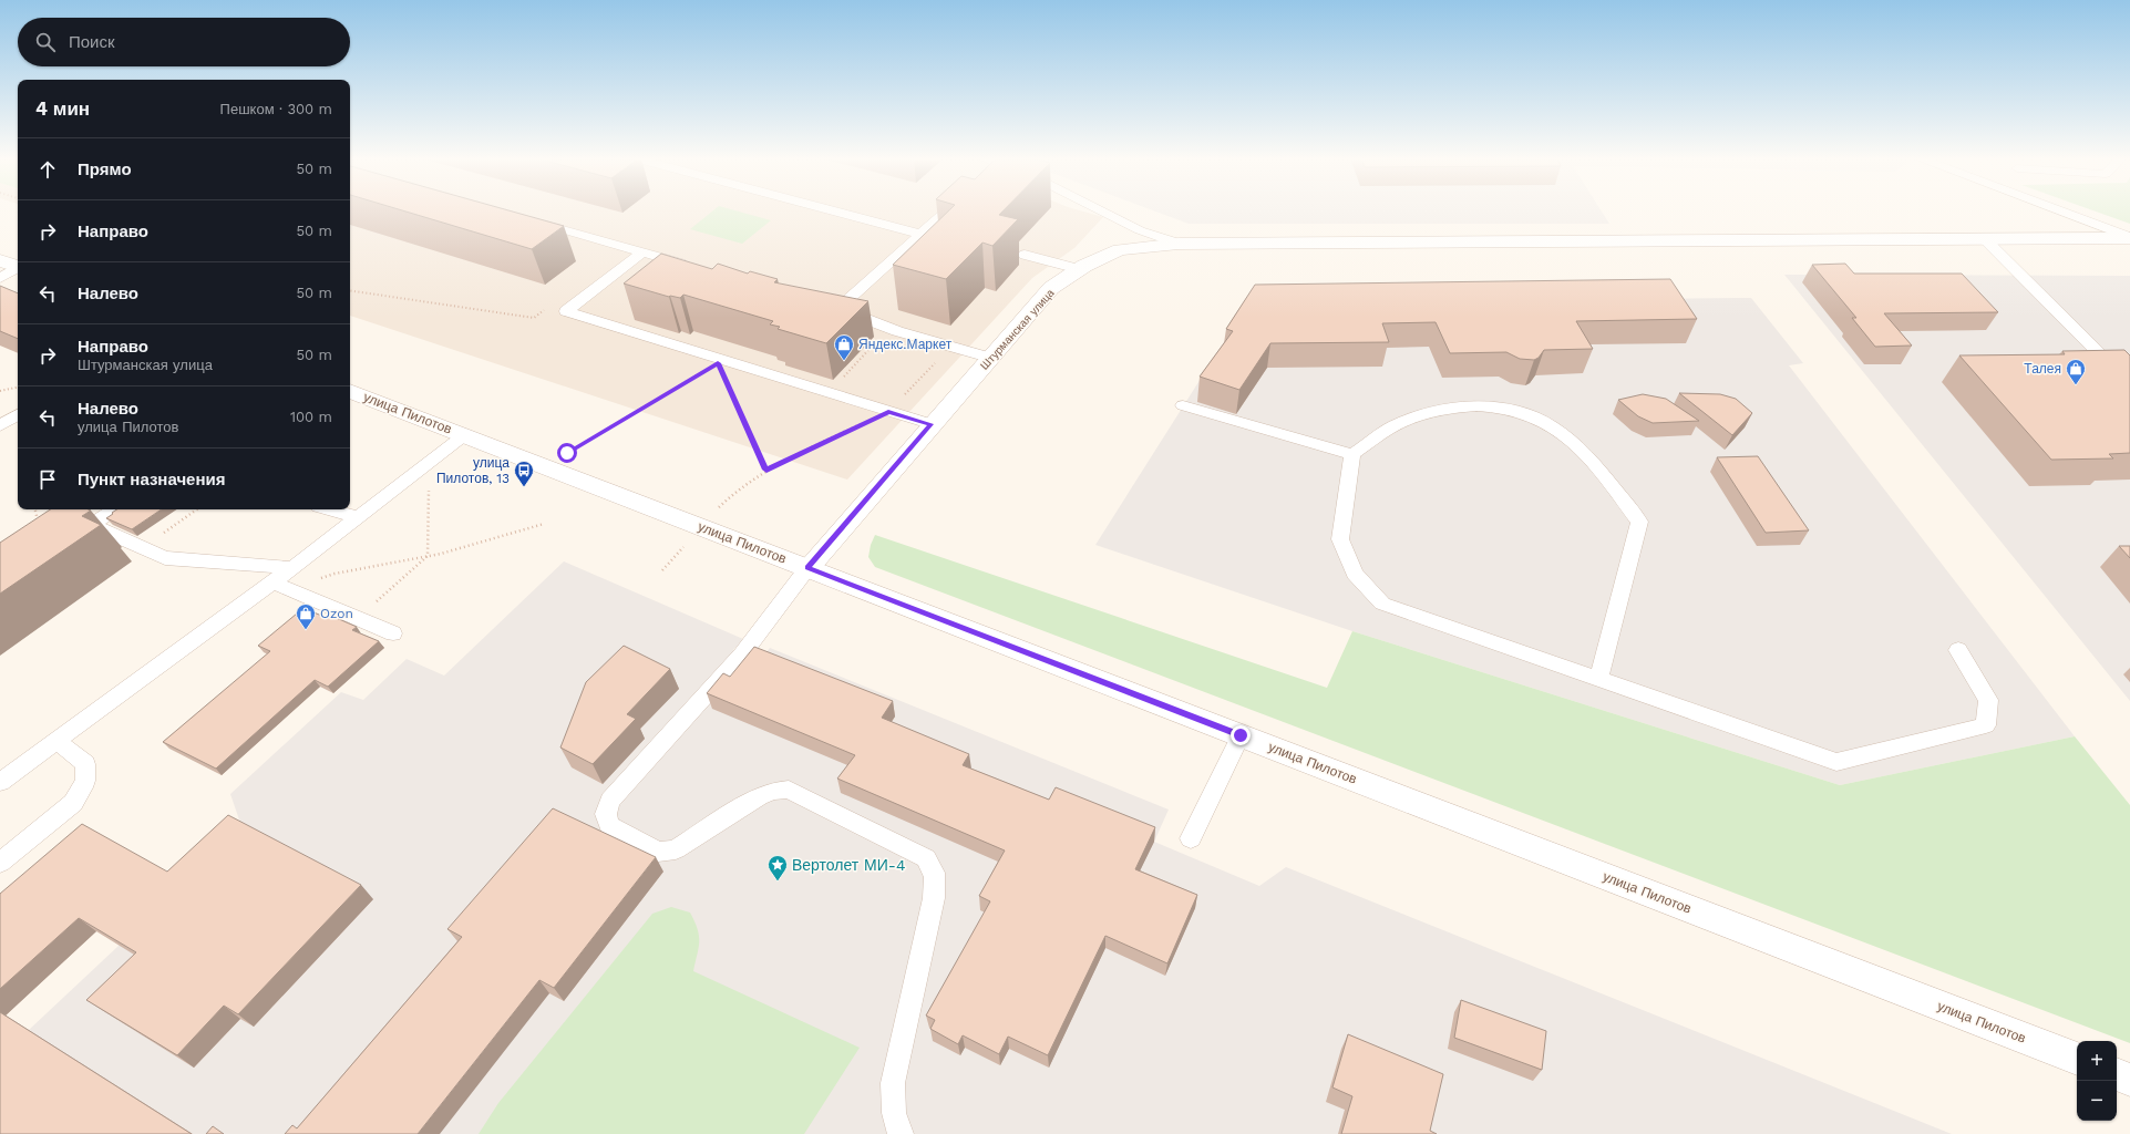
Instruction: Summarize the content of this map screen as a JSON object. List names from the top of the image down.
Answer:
{
  "streets": {
    "street": ["Штурманская улица", "улица Пилотов"]
  },
  "crossings": [
    ["Штурманская улица", "улица Пилотов"]
  ],
  "places": {
    "shop": ["Яндекс.Маркет", "Талея", "Ozon"],
    "bus stop": ["улица Пилотов, 13"],
    "place": ["Вертолет МИ-4"]
  },
  "page": {
    "search": "Поиск",
    "heading": ["4 мин", "Пешком · 300 m"],
    "list": [
      ["Прямо", "50 m"],
      ["Направо", "50 m"],
      ["Налево", "50 m"],
      ["Направо", "Штурманская улица", "50 m"],
      ["Налево", "улица Пилотов", "100 m"],
      "Пункт назначения"
    ],
    "map_buttons": ["+", "−"]
  }
}
